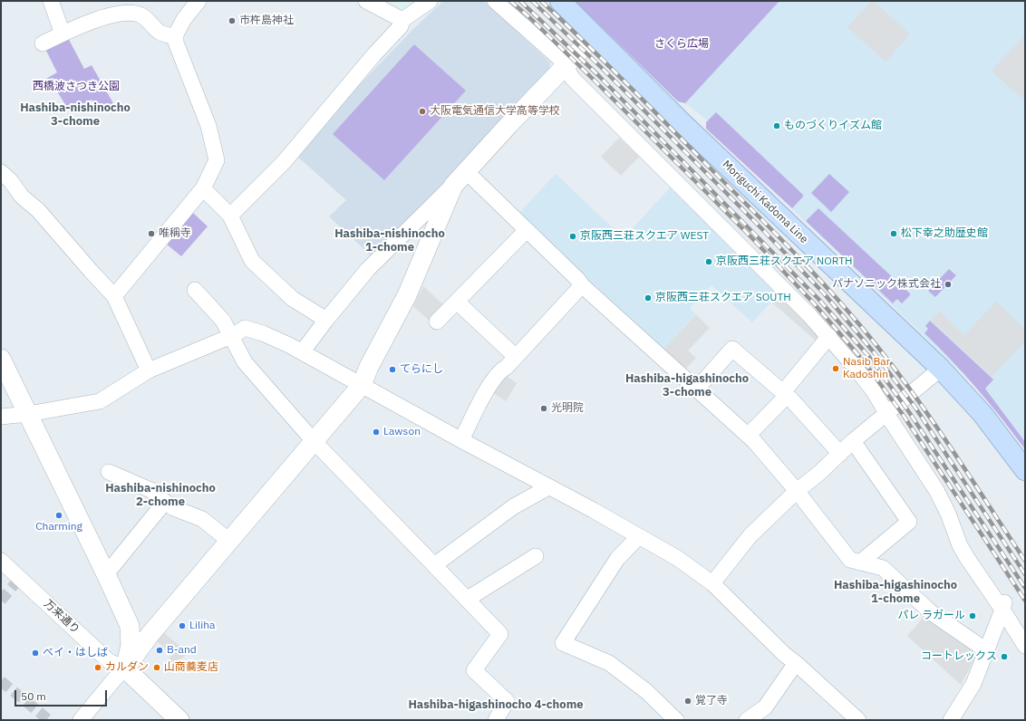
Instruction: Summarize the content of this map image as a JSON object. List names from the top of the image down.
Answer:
{
  "streets": {
    "main road": ["Moriguchi Kadoma Line"],
    "street": ["万来通り"]
  },
  "districts": [
    "Hashiba-nishinocho 3-chome",
    "Hashiba-nishinocho 1-chome",
    "Hashiba-higashinocho 3-chome",
    "Hashiba-nishinocho 2-chome",
    "Hashiba-higashinocho 1-chome",
    "Hashiba-higashinocho 4-chome"
  ],
  "parks": ["さくら広場", "西橋波さつき公園"],
  "places": [
    "市杵島神社",
    "大阪電気通信大学高等学校",
    "ものづくりイズム館",
    "唯稱寺",
    "松下幸之助歴史館",
    "京阪西三荘スクエア WEST",
    "京阪西三荘スクエア NORTH",
    "パナソニック株式会社",
    "京阪西三荘スクエア SOUTH",
    "Nasib Bar Kadoshin",
    "てらにし",
    "光明院",
    "Lawson",
    "Charming",
    "パレ ラガール",
    "Liliha",
    "B-and",
    "ベイ・はしば",
    "コートレックス",
    "カルダン",
    "山商蕎麦店",
    "覚了寺"
  ],
  "scale_bar": "50 m"
}
